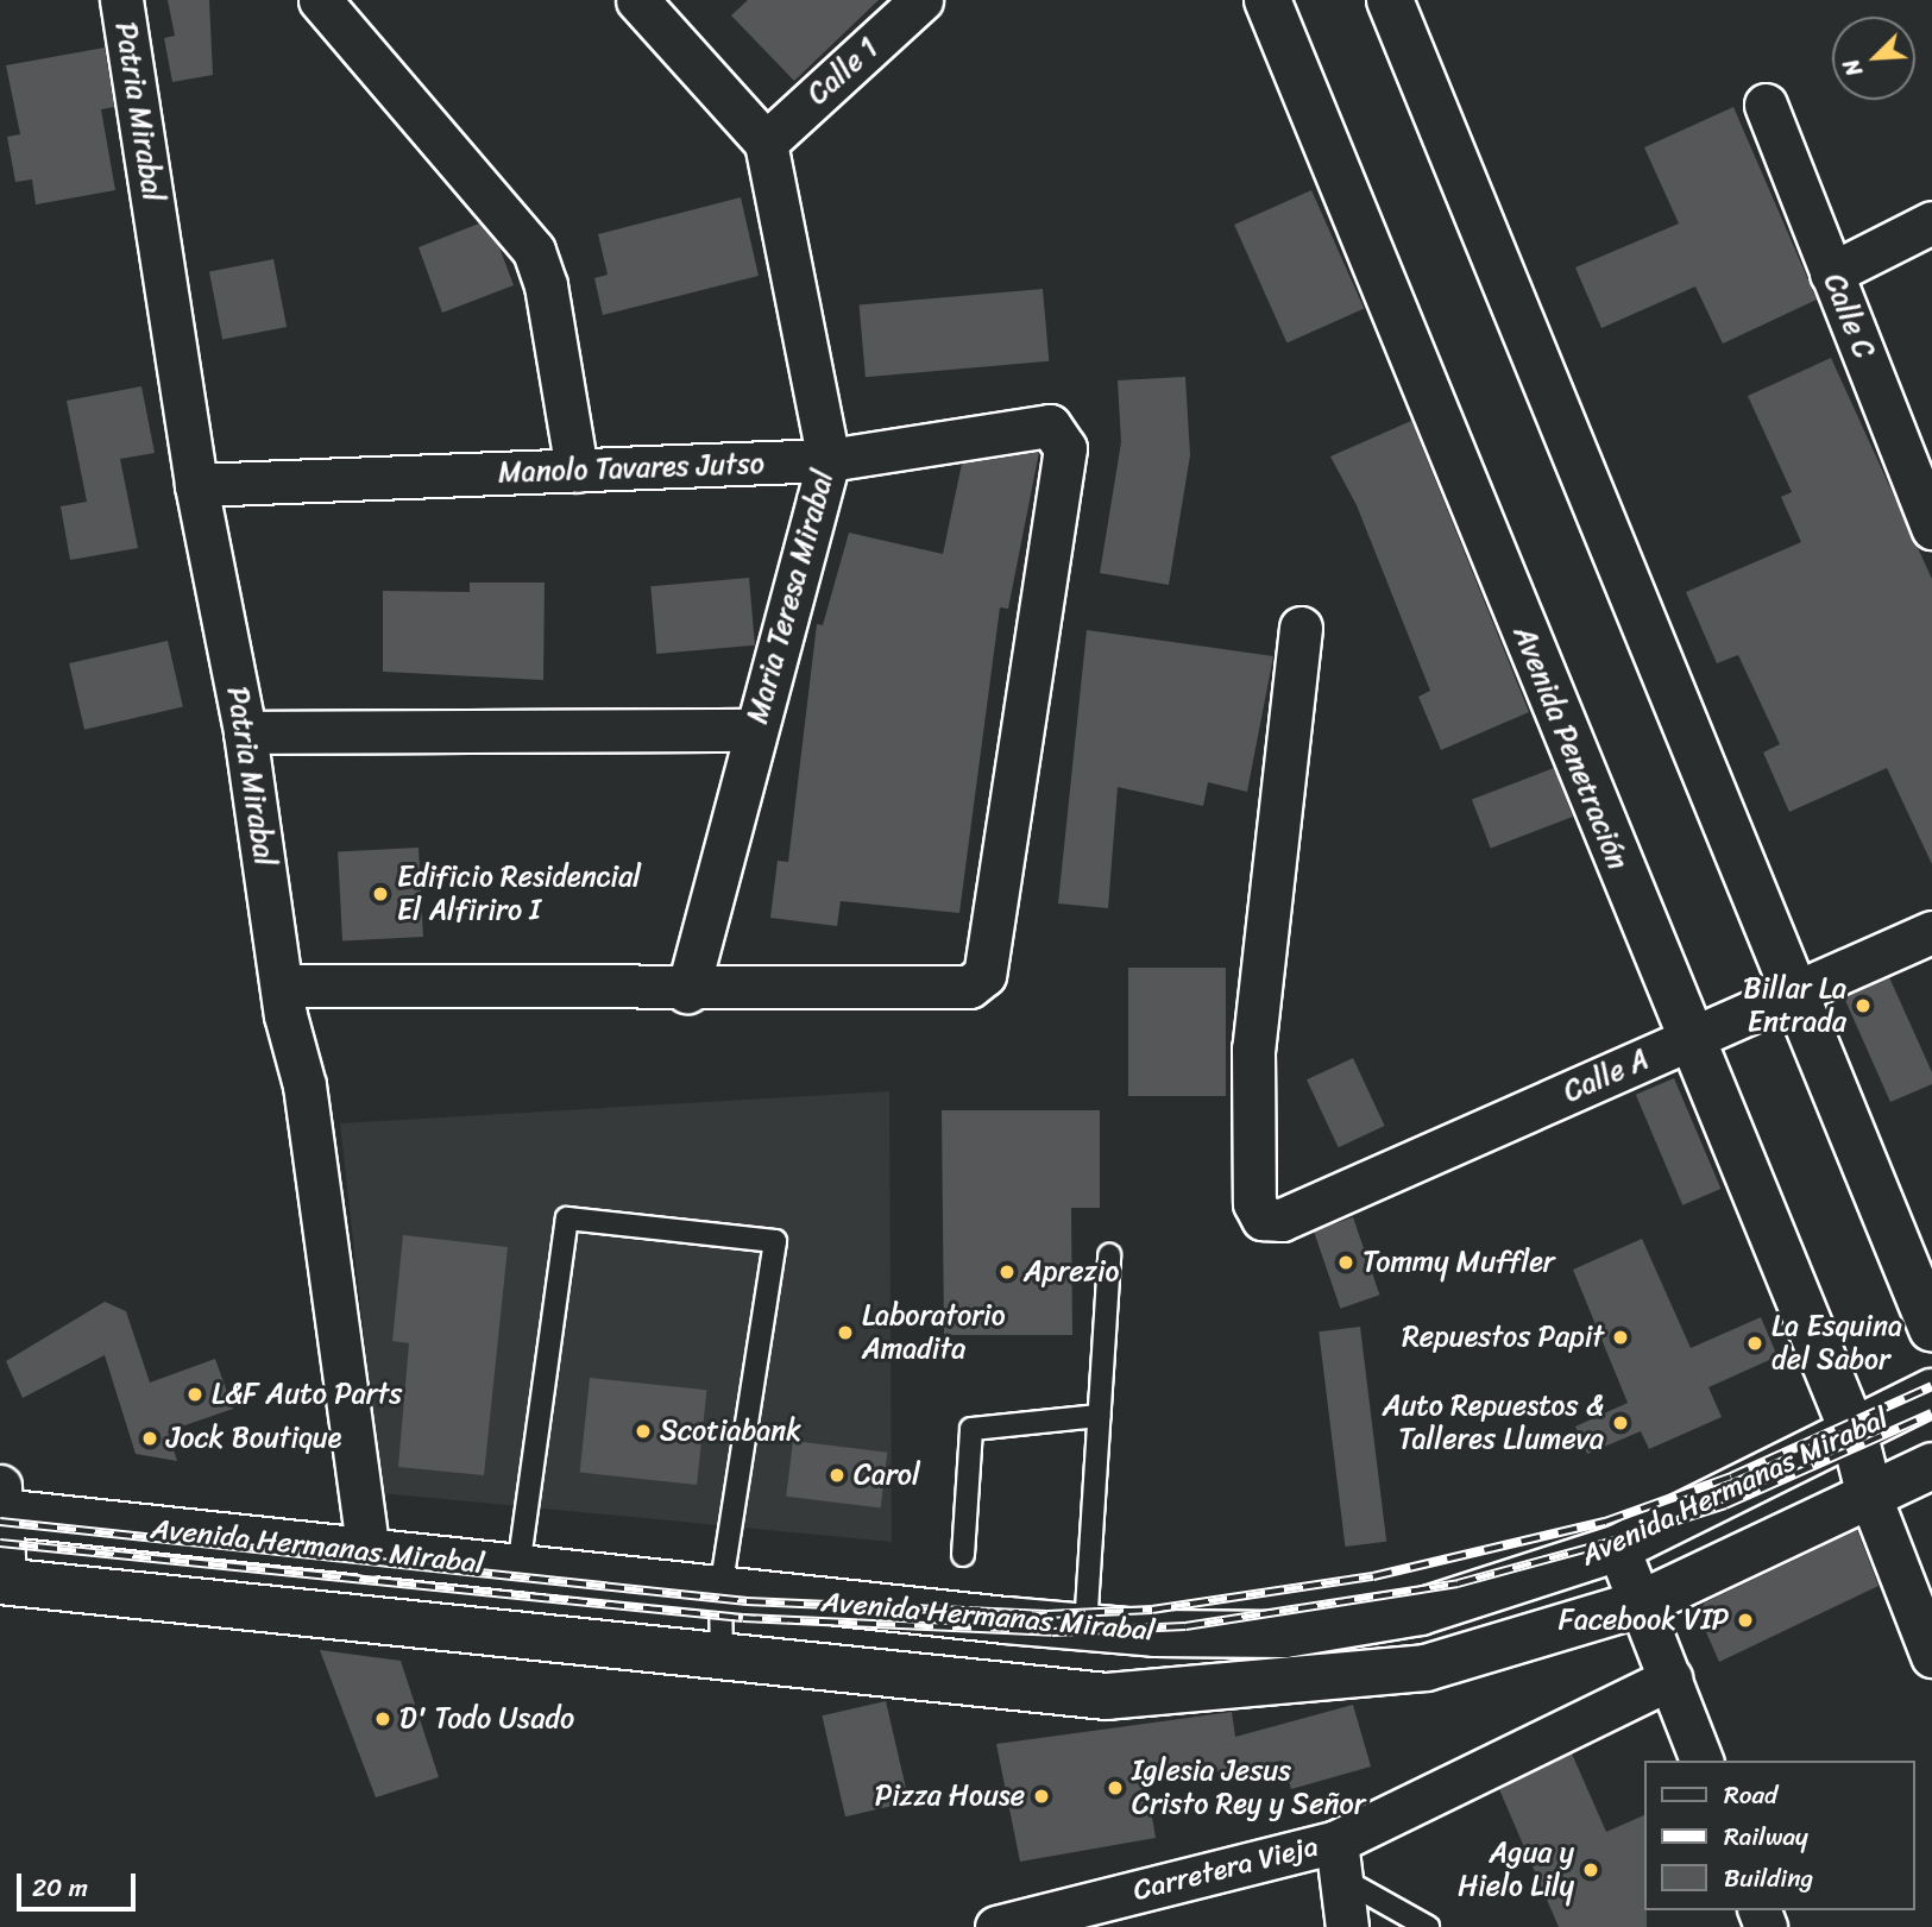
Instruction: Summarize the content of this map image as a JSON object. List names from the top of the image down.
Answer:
{
  "streets": {
    "main road": ["Avenida Penetración", "Avenida Hermanas Mirabal"],
    "street": [
      "Calle 1",
      "Patria Mirabal",
      "Calle C",
      "Manolo Tavares Jutso",
      "Maria Teresa Mirabal",
      "Calle A",
      "Carretera Vieja"
    ]
  },
  "crossings": [
    ["Calle 1", "Maria Teresa Mirabal"],
    ["Patria Mirabal", "Manolo Tavares Jutso"],
    ["Patria Mirabal", "Avenida Hermanas Mirabal"],
    ["Manolo Tavares Jutso", "Maria Teresa Mirabal"],
    ["Avenida Penetración", "Calle A"],
    ["Avenida Penetración", "Avenida Hermanas Mirabal"]
  ],
  "places": [
    "Edificio Residencial El Alfiriro I",
    "Billar La Entrada",
    "Tommy Muffler",
    "Aprezio",
    "Laboratorio Amadita",
    "Repuestos Papit",
    "La Esquina del Sabor",
    "L&F Auto Parts",
    "Auto Repuestos & Talleres Llumeva",
    "Scotiabank",
    "Jock Boutique",
    "Carol",
    "Facebook VIP",
    "D' Todo Usado",
    "Iglesia Jesus Cristo Rey y Señor",
    "Pizza House",
    "Agua y Hielo Lily"
  ],
  "legend": ["Road", "Railway", "Building"],
  "scale_bar": "20 m",
  "north": "bottom left"
}
